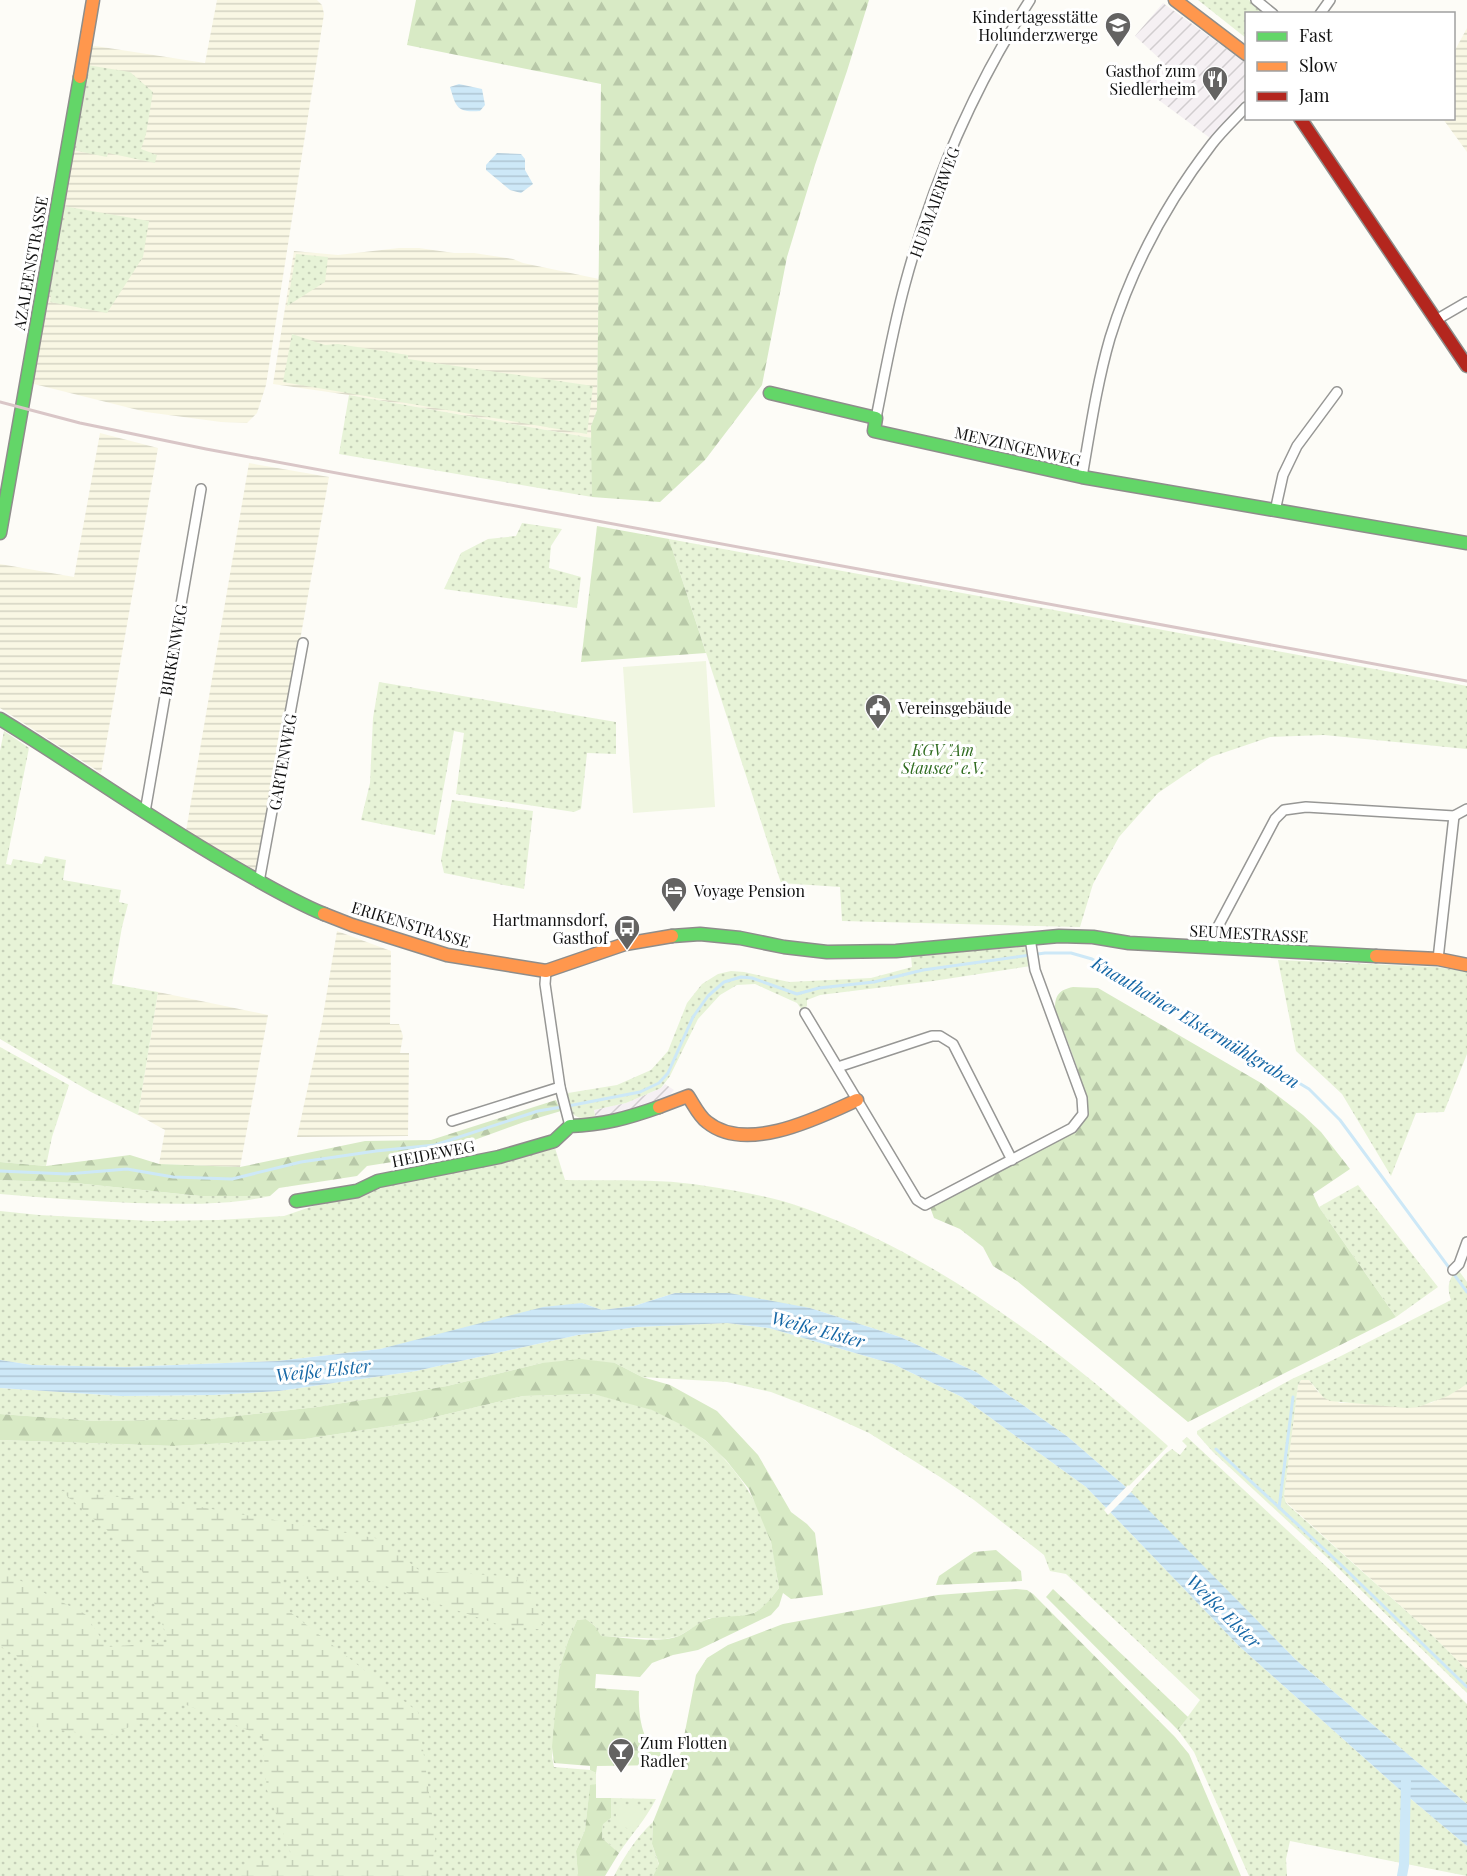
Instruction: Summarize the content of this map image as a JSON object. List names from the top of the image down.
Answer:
{
  "streets": {
    "street": [
      "HUBMAIERWEG",
      "AZALEENSTRASSE",
      "MENZINGENWEG",
      "BIRKENWEG",
      "GARTENWEG",
      "ERIKENSTRASSE",
      "SEUMESTRASSE",
      "HEIDEWEG"
    ]
  },
  "crossings": [
    ["HUBMAIERWEG", "MENZINGENWEG"],
    ["BIRKENWEG", "ERIKENSTRASSE"],
    ["GARTENWEG", "ERIKENSTRASSE"],
    ["ERIKENSTRASSE", "SEUMESTRASSE"]
  ],
  "water": ["Knauthainer Elstermühlgraben", "Weiße Elster"],
  "parks": ["KGV \"Am Stausee\" e.V."],
  "places": {
    "school or university": ["Kindertagesstätte Holunderzwerge"],
    "restaurant": ["Gasthof zum Siedlerheim"],
    "public building": ["Vereinsgebäude"],
    "hotel": ["Voyage Pension"],
    "bus stop": ["Hartmannsdorf, Gasthof"],
    "bar": ["Zum Flotten Radler"]
  },
  "legend": ["Fast", "Slow", "Jam"]
}
